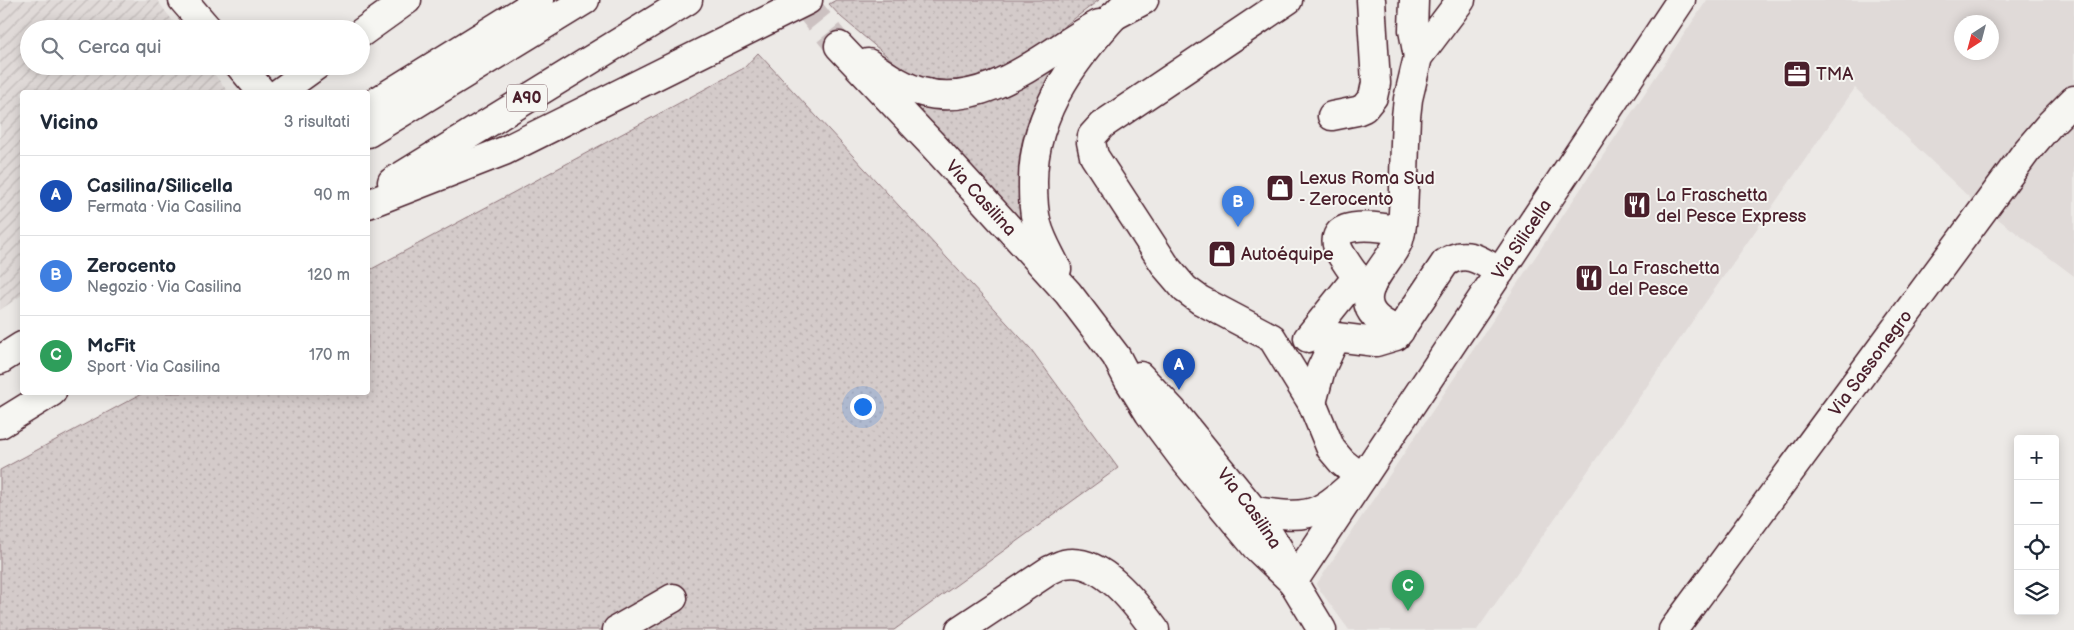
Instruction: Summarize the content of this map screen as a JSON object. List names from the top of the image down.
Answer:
{
  "streets": {
    "main road": [
      "A90",
      "Via Casilina",
      "Via Silicella",
      "Via Sassonegro"
    ]
  },
  "crossings": [
    ["Via Casilina", "Via Silicella"]
  ],
  "places": {
    "office": ["TMA"],
    "shop": ["Lexus Roma Sud - Zerocento", "Autoéquipe"],
    "restaurant": ["La Fraschetta del Pesce Express", "La Fraschetta del Pesce"]
  },
  "north": "bottom left",
  "page": {
    "search": "Cerca qui",
    "heading": ["Vicino", "3 risultati"],
    "list": [
      {
        "mark": "A",
        "name": "Casilina/Silicella",
        "note": "Fermata · Via Casilina",
        "value": "90 m"
      },
      {
        "mark": "B",
        "name": "Zerocento",
        "note": "Negozio · Via Casilina",
        "value": "120 m"
      },
      {
        "mark": "C",
        "name": "McFit",
        "note": "Sport · Via Casilina",
        "value": "170 m"
      }
    ],
    "pins": ["B", "A", "C"],
    "map_buttons": ["+", "−"]
  }
}
